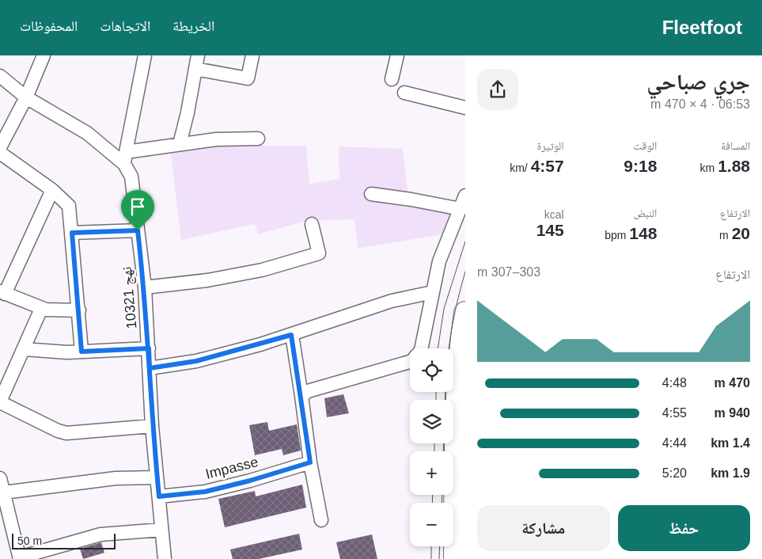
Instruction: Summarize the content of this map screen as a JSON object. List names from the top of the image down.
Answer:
{
  "streets": {
    "street": ["نهج 10321", "Impasse"]
  },
  "crossings": [
    ["نهج 10321", "Impasse"]
  ],
  "scale_bar": "50 m",
  "page": {
    "header": "Fleetfoot",
    "nav": ["الخريطة", "الاتجاهات", "المحفوظات"],
    "heading": ["جري صباحي", "06:53 · 4 × 470 m"],
    "stats": [
      ["المسافة", "1.88 km"],
      ["الوقت", "9:18"],
      ["الوتيرة", "4:57 /km"],
      ["الارتفاع", "20 m"],
      ["النبض", "148 bpm"],
      ["kcal", "145"]
    ],
    "chart": ["الارتفاع", "303–307 m"],
    "map_buttons": ["+", "−"],
    "list": [
      {
        "name": "470 m",
        "note": "4:48"
      },
      {
        "name": "940 m",
        "note": "4:55"
      },
      {
        "name": "1.4 km",
        "note": "4:44"
      },
      {
        "name": "1.9 km",
        "note": "5:20"
      }
    ],
    "buttons": ["حفظ", "مشاركة"],
    "scale": "50 m"
  }
}
